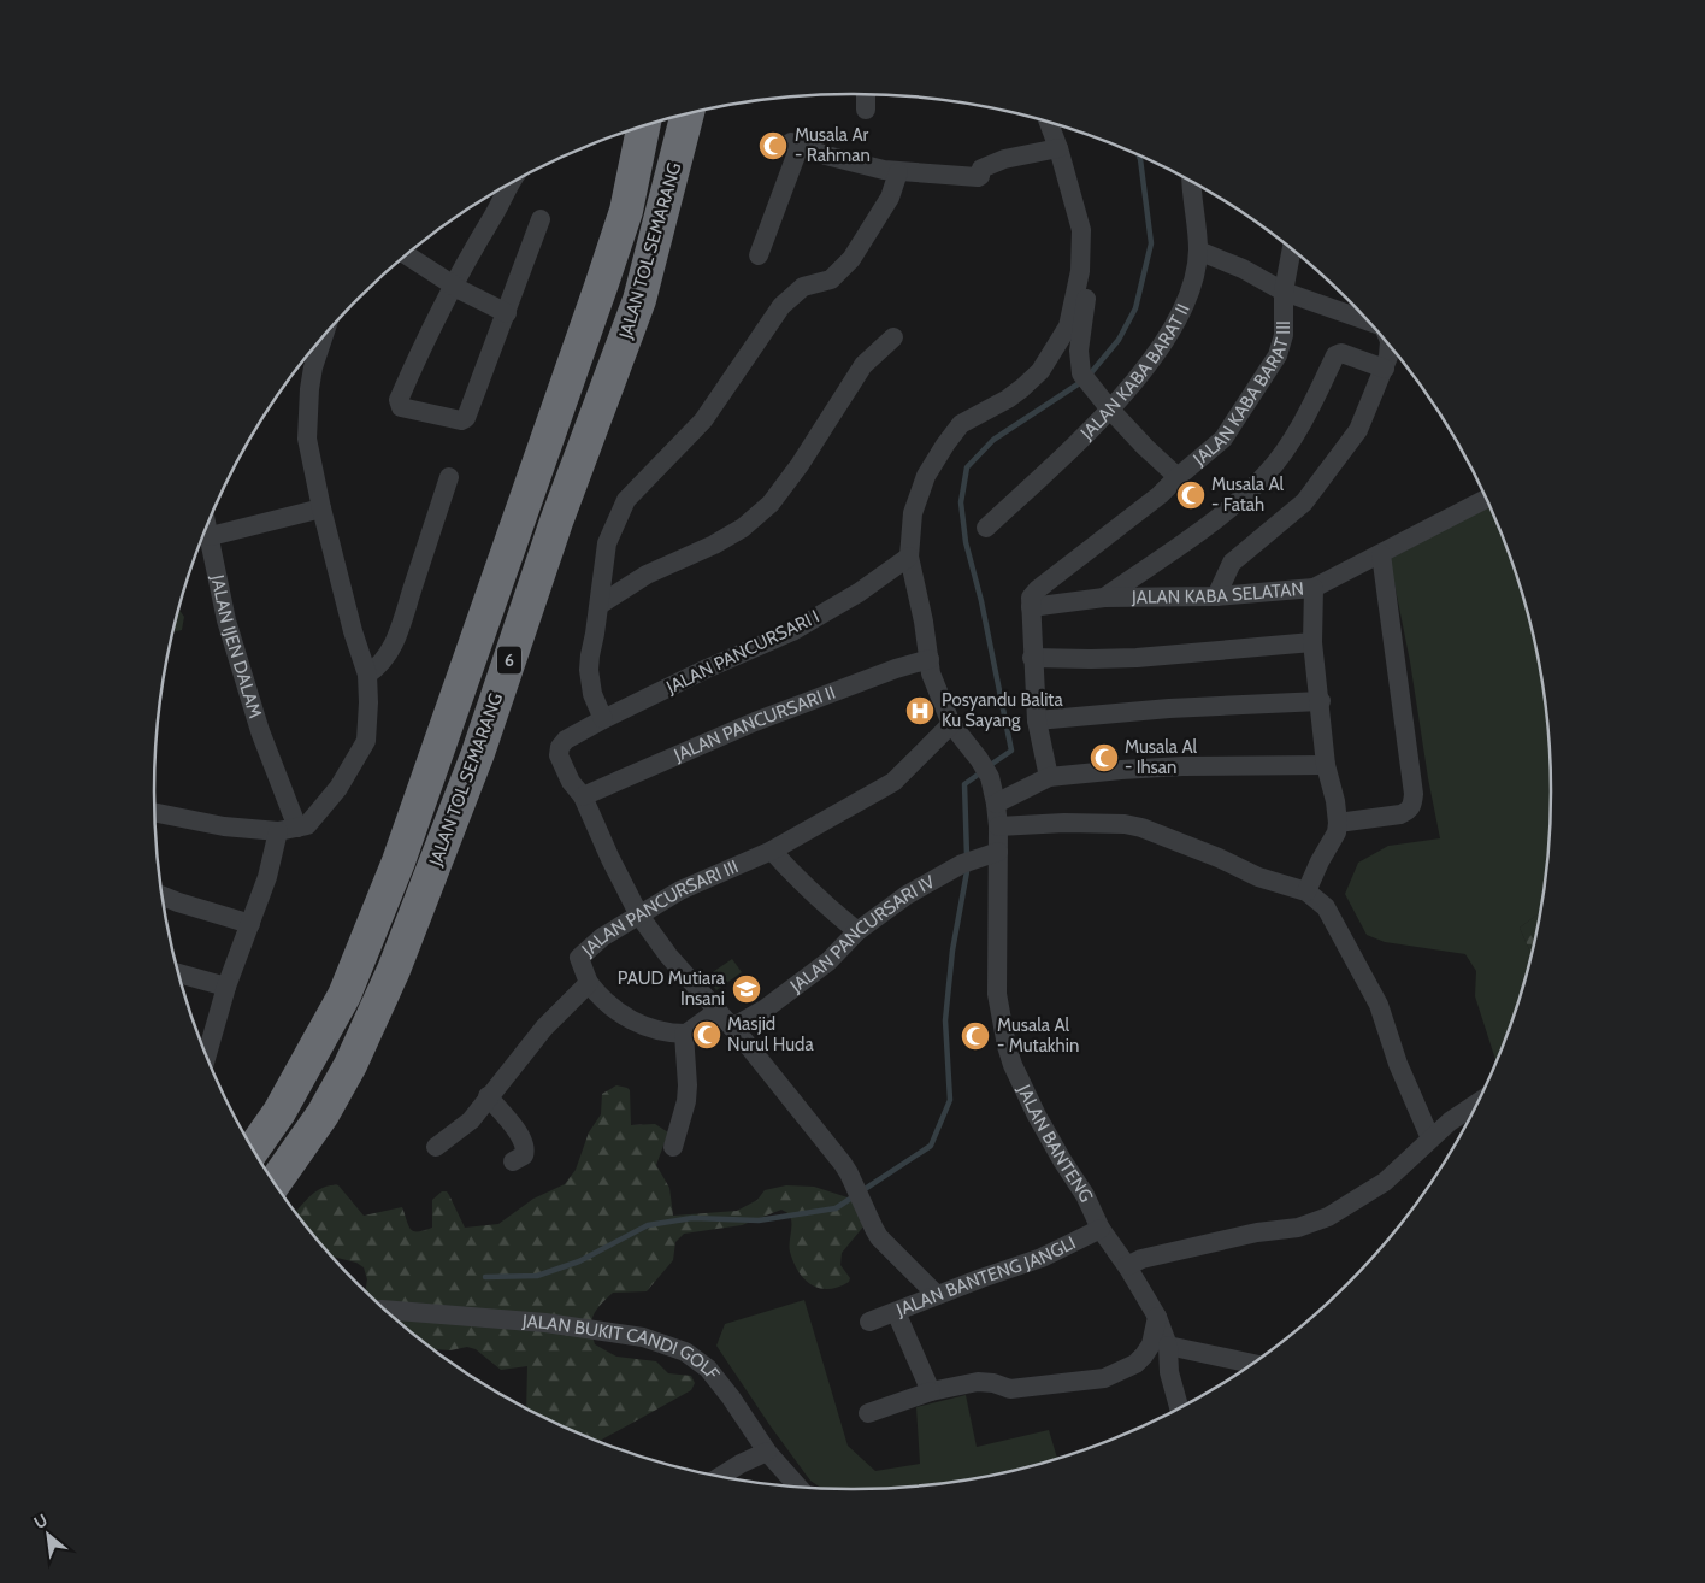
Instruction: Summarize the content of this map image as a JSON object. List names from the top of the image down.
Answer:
{
  "streets": {
    "highway": ["JALAN TOL SEMARANG", "6"],
    "street": [
      "JALAN KABA BARAT II",
      "JALAN KABA BARAT III",
      "JALAN KABA SELATAN",
      "JALAN IJEN DALAM",
      "JALAN PANCURSARI I",
      "JALAN PANCURSARI II",
      "JALAN PANCURSARI III",
      "JALAN PANCURSARI IV",
      "JALAN BANTENG",
      "JALAN BANTENG JANGLI",
      "JALAN BUKIT CANDI GOLF"
    ]
  },
  "crossings": [
    ["JALAN KABA BARAT III", "JALAN KABA SELATAN"],
    ["JALAN PANCURSARI I", "JALAN PANCURSARI II"],
    ["JALAN PANCURSARI I", "JALAN PANCURSARI III"],
    ["JALAN PANCURSARI I", "JALAN PANCURSARI IV"],
    ["JALAN PANCURSARI I", "JALAN BANTENG"],
    ["JALAN PANCURSARI I", "JALAN BANTENG JANGLI"],
    ["JALAN PANCURSARI II", "JALAN BANTENG"],
    ["JALAN PANCURSARI III", "JALAN BANTENG"],
    ["JALAN PANCURSARI IV", "JALAN BANTENG"],
    ["JALAN BANTENG", "JALAN BANTENG JANGLI"]
  ],
  "places": {
    "mosque": [
      "Musala Ar - Rahman",
      "Musala Al - Fatah",
      "Musala Al - Ihsan",
      "Masjid Nurul Huda",
      "Musala Al - Mutakhin"
    ],
    "hospital": ["Posyandu Balita Ku Sayang"],
    "school or university": ["PAUD Mutiara Insani"]
  },
  "north": "top left"
}
